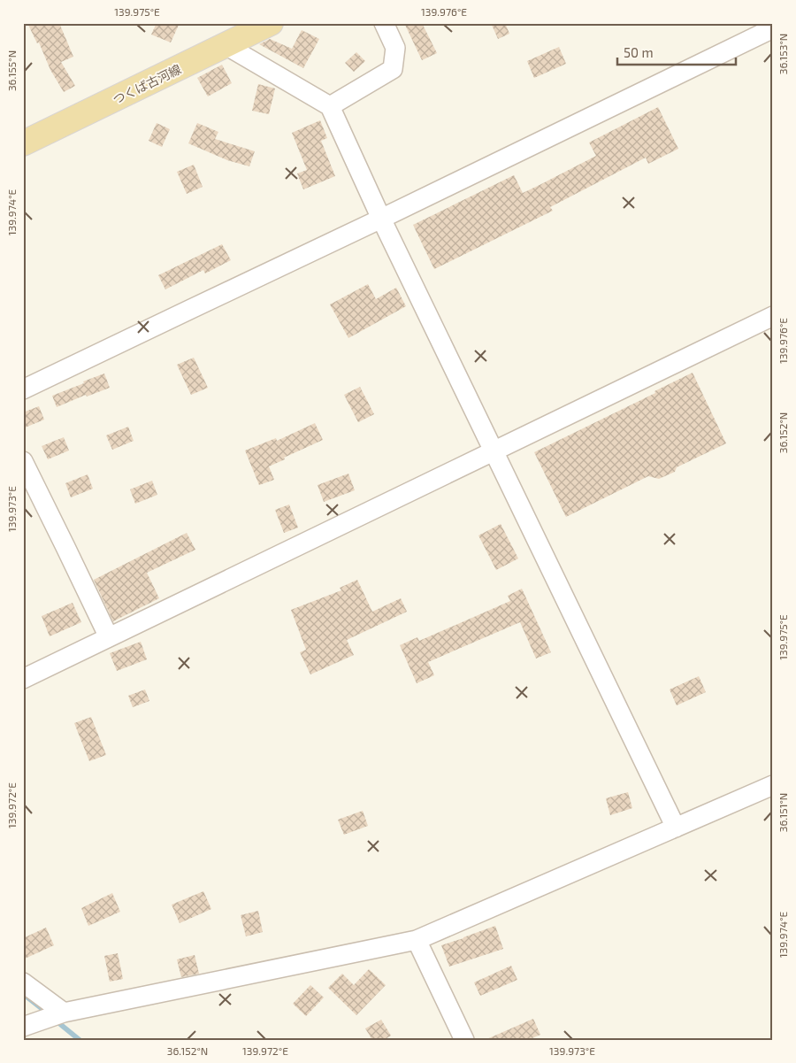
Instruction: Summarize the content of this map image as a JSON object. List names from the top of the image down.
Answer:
{
  "streets": {
    "main road": ["つくば古河線"]
  },
  "scale_bar": "50 m",
  "coordinates": [
    "139.975°E",
    "139.976°E",
    "36.153°N",
    "36.155°N",
    "139.974°E",
    "36.152°N",
    "139.973°E",
    "139.972°E",
    "36.151°N"
  ]
}
